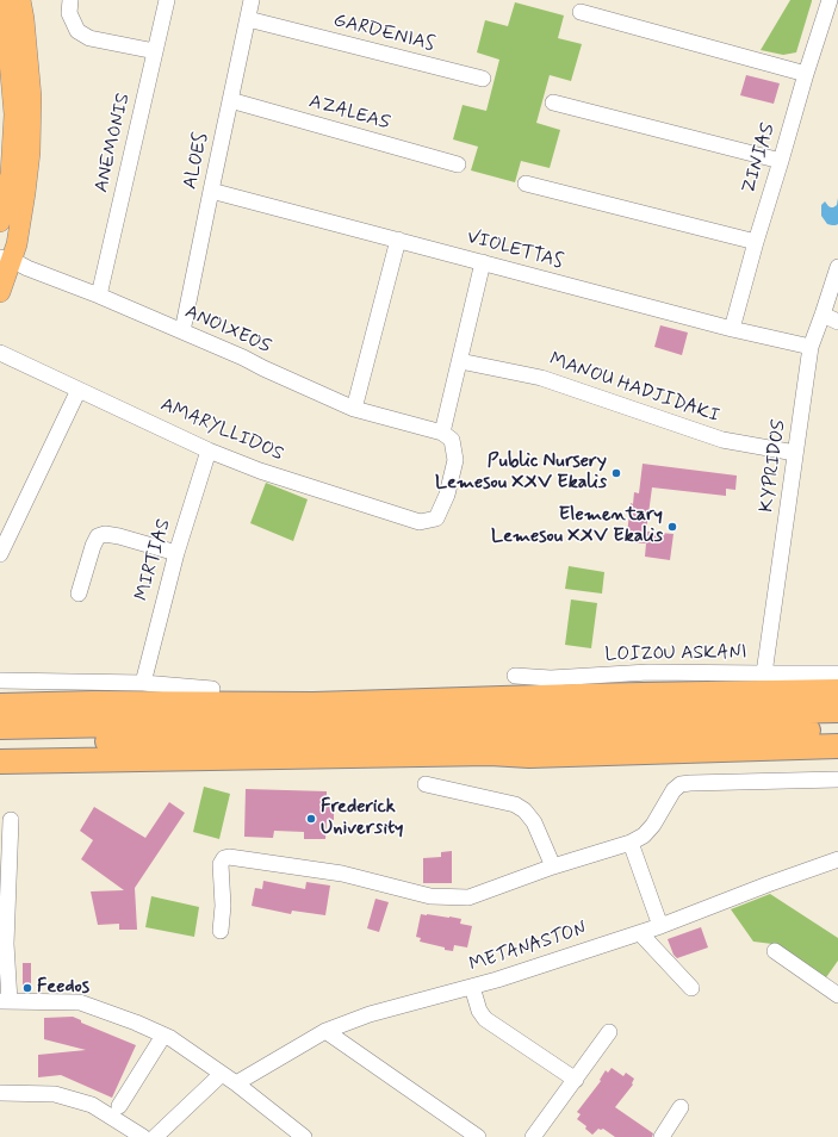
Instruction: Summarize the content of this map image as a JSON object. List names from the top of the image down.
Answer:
{
  "streets": {
    "street": [
      "GARDENIAS",
      "AZALEAS",
      "ANEMONIS",
      "ZINIAS",
      "ALOES",
      "VIOLETTAS",
      "ANOIXEOS",
      "MANOU HADJIDAKI",
      "AMARYLLIDOS",
      "KYPRIDOS",
      "MIRTIAS",
      "LOIZOU ASKANI",
      "METANASTON"
    ]
  },
  "crossings": [
    ["GARDENIAS", "ALOES"],
    ["AZALEAS", "ALOES"],
    ["ANEMONIS", "ANOIXEOS"],
    ["ZINIAS", "VIOLETTAS"],
    ["ALOES", "VIOLETTAS"],
    ["ALOES", "ANOIXEOS"],
    ["VIOLETTAS", "KYPRIDOS"],
    ["ANOIXEOS", "AMARYLLIDOS"],
    ["MANOU HADJIDAKI", "KYPRIDOS"],
    ["AMARYLLIDOS", "MIRTIAS"],
    ["KYPRIDOS", "LOIZOU ASKANI"]
  ],
  "places": [
    "Public Nursery Lemesou XXV Ekalis",
    "Elementary Lemesou XXV Ekalis",
    "Frederick University",
    "Feedos"
  ]
}
